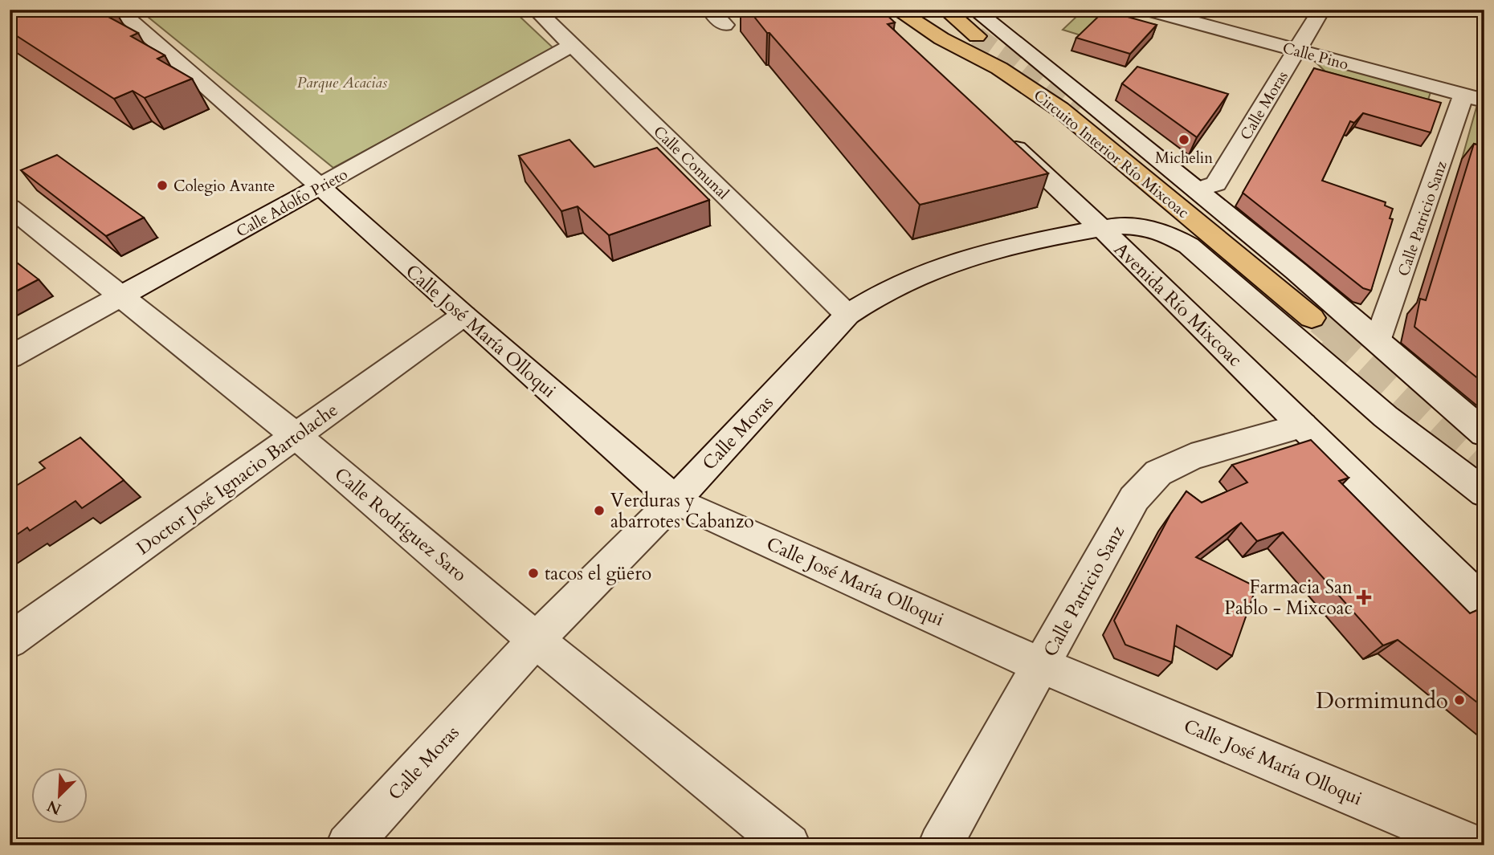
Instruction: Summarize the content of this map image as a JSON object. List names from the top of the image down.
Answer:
{
  "streets": {
    "highway": ["Circuito Interior Río Mixcoac"],
    "street": [
      "Calle Pino",
      "Calle Moras",
      "Calle Comunal",
      "Calle Adolfo Prieto",
      "Calle Patricio Sanz",
      "Avenida Río Mixcoac",
      "Calle José María Olloqui",
      "Doctor José Ignacio Bartolache",
      "Calle Rodríguez Saro"
    ]
  },
  "crossings": [
    ["Calle Pino", "Calle Moras"],
    ["Calle Pino", "Calle Patricio Sanz"],
    ["Calle Moras", "Calle Comunal"],
    ["Calle Moras", "Avenida Río Mixcoac"],
    ["Calle Moras", "Calle José María Olloqui"],
    ["Calle Moras", "Calle Rodríguez Saro"],
    ["Calle Comunal", "Calle Adolfo Prieto"],
    ["Calle Adolfo Prieto", "Calle José María Olloqui"],
    ["Calle Adolfo Prieto", "Calle Rodríguez Saro"],
    ["Calle Patricio Sanz", "Avenida Río Mixcoac"],
    ["Calle Patricio Sanz", "Calle José María Olloqui"],
    ["Calle José María Olloqui", "Doctor José Ignacio Bartolache"],
    ["Doctor José Ignacio Bartolache", "Calle Rodríguez Saro"]
  ],
  "parks": ["Parque Acacias"],
  "places": {
    "other": [
      "Michelin",
      "Colegio Avante",
      "Verduras y abarrotes Cabanzo",
      "tacos el güero",
      "Dormimundo"
    ],
    "health": ["Farmacia San Pablo - Mixcoac"]
  },
  "north": "bottom left"
}
